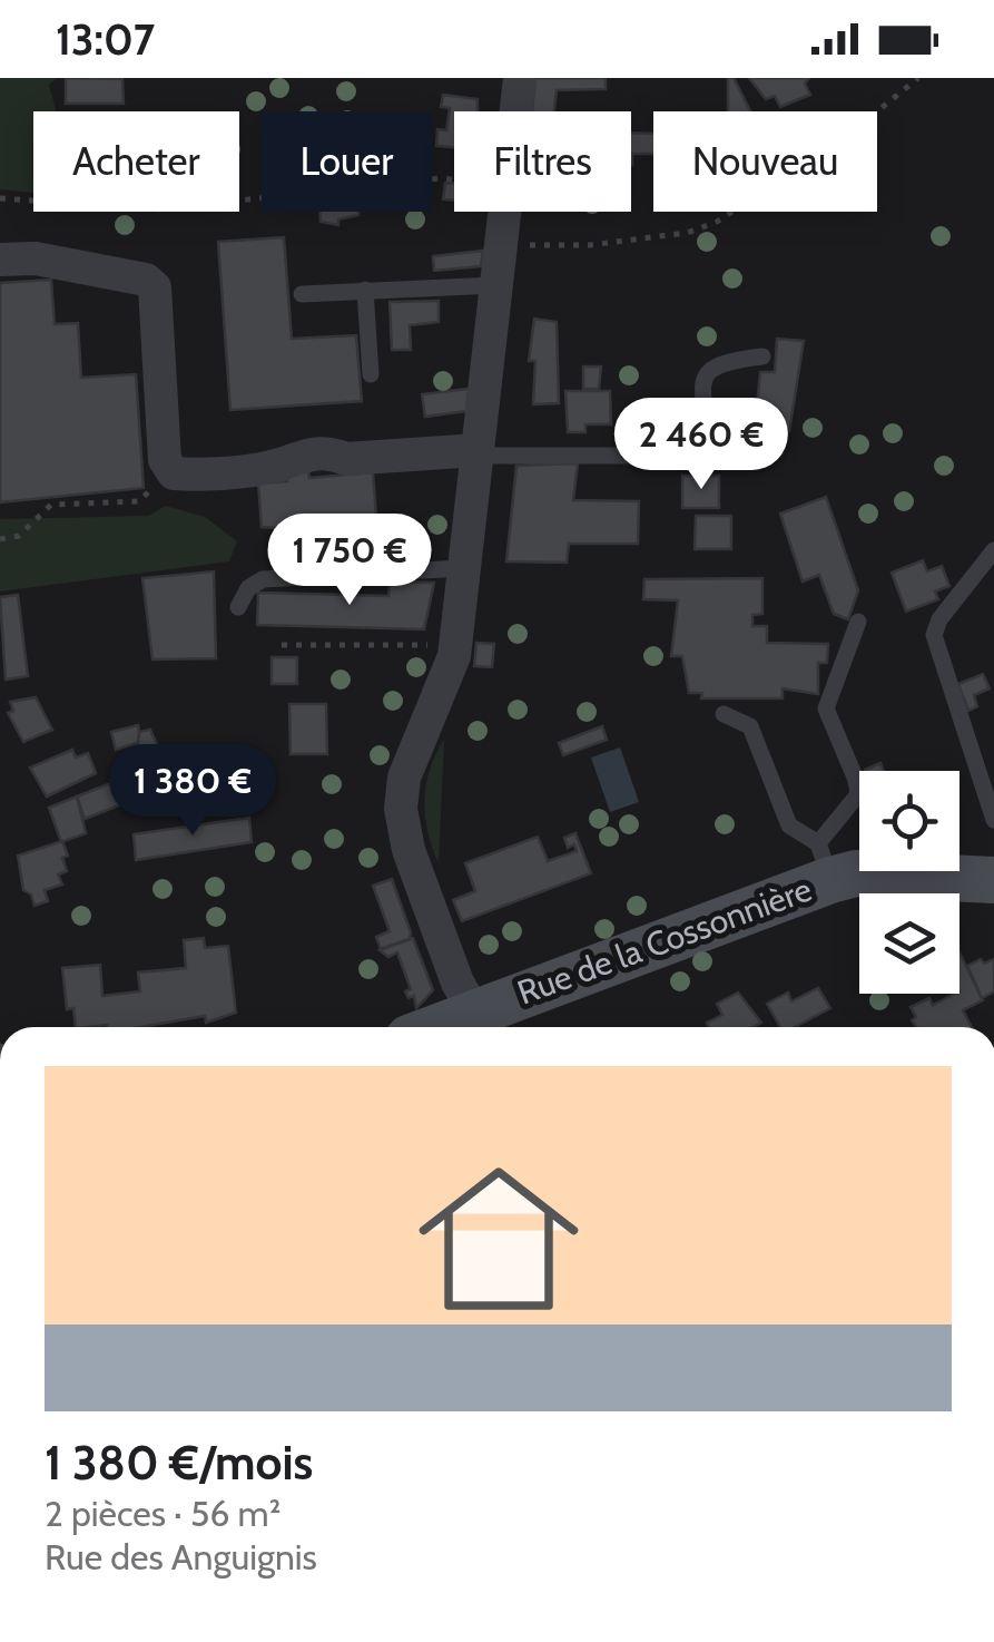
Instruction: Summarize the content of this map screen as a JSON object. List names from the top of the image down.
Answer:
{
  "streets": {
    "street": ["Rue de la Cossonnière"]
  },
  "page": {
    "status": "13:07",
    "chip": [
      "Acheter",
      "Louer",
      "Filtres",
      "Nouveau"
    ],
    "price": ["2 460 €", "1 750 €", "1 380 €"],
    "list": [
      {
        "name": "1 380 €/mois",
        "note": "2 pièces · 56 m² · Rue des Anguignis"
      }
    ]
  }
}
